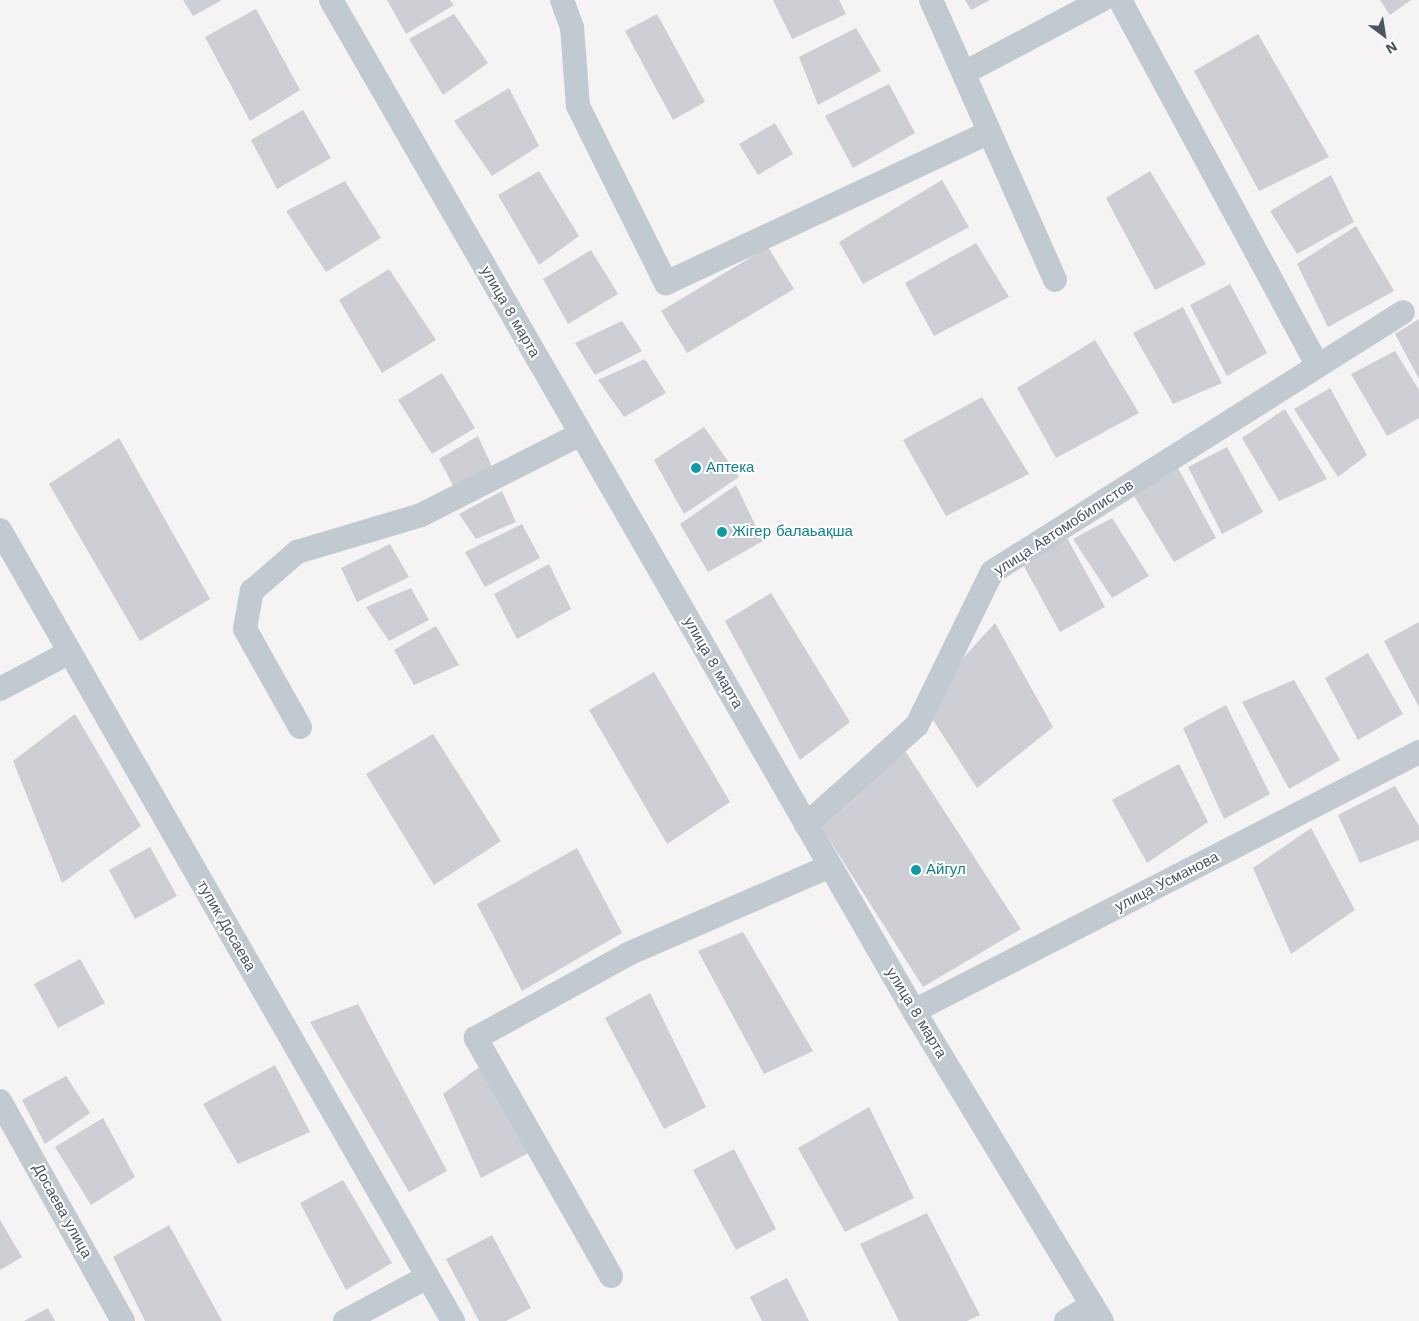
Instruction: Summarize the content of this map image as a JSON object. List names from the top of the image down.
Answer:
{
  "streets": {
    "street": [
      "улица 8 марта",
      "улица Автомобилистов",
      "улица Усманова",
      "тупик Досаева",
      "Досаева улица"
    ]
  },
  "crossings": [
    ["улица 8 марта", "улица Автомобилистов"],
    ["улица 8 марта", "улица Усманова"]
  ],
  "places": ["Аптека", "Жігер балаьақша", "Айгул"],
  "north": "bottom right"
}
